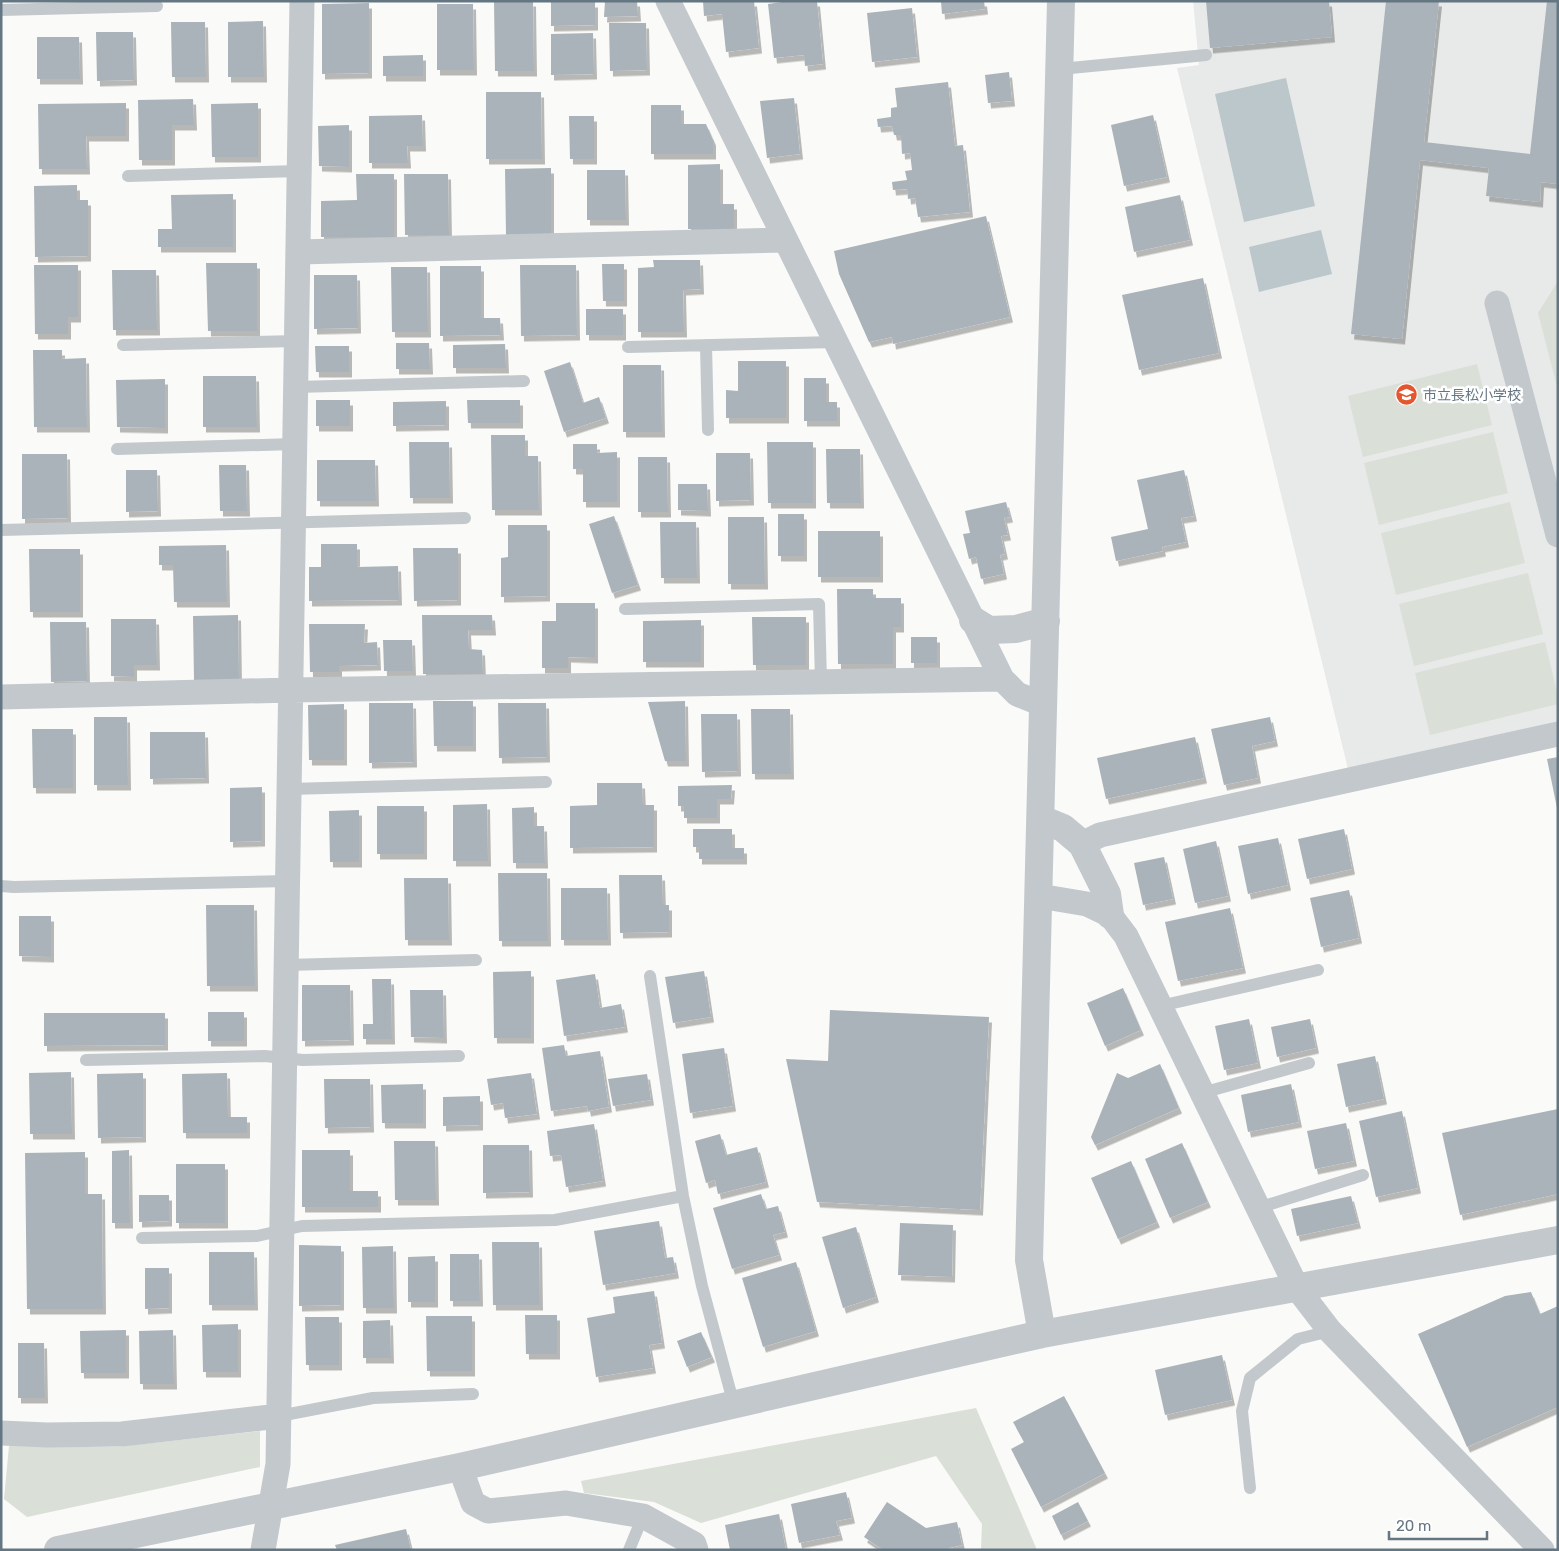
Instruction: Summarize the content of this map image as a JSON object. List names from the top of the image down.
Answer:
{
  "places": {
    "school or university": ["市立長松小学校"]
  },
  "scale_bar": "20 m"
}
